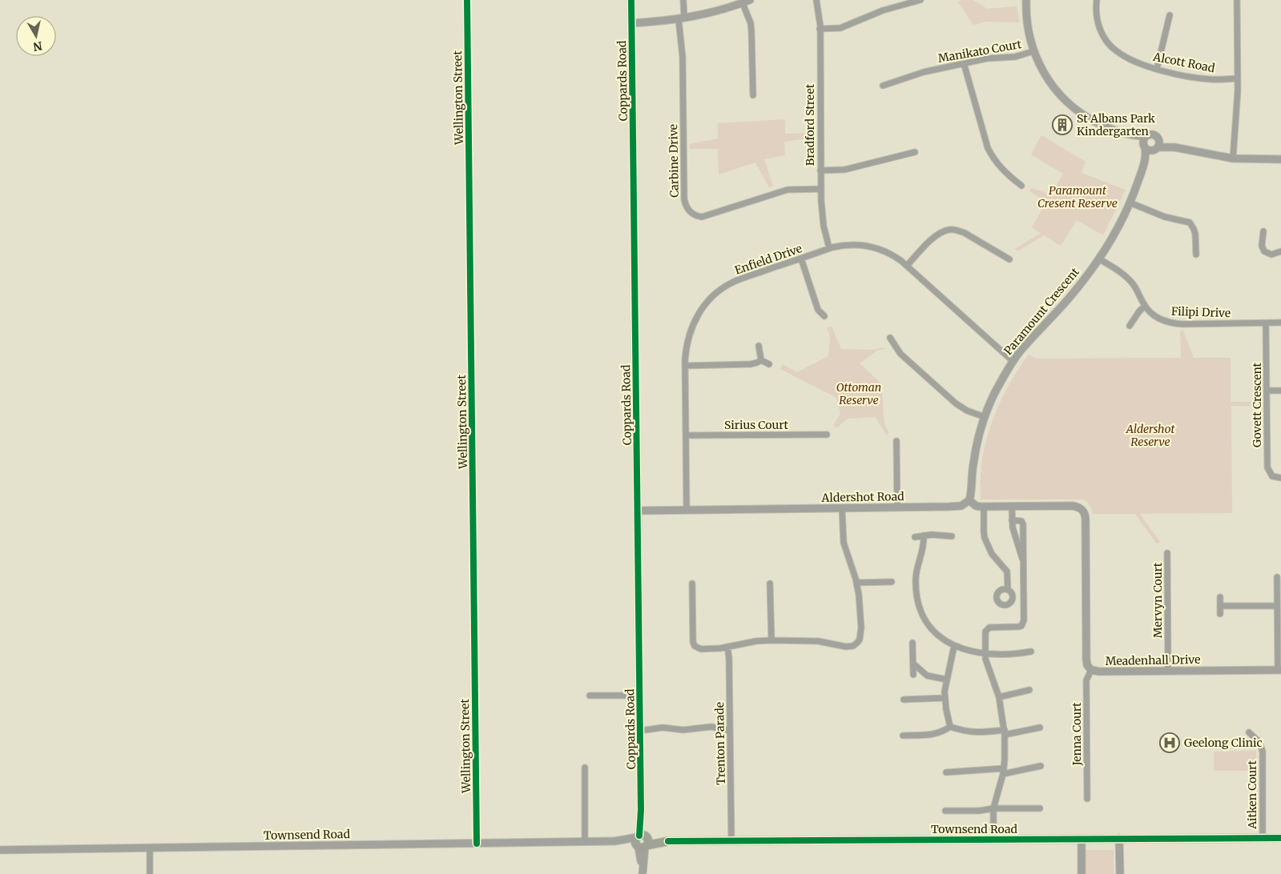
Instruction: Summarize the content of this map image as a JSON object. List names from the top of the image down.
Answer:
{
  "streets": {
    "main road": ["Townsend Road"],
    "street": [
      "Manikato Court",
      "Alcott Road",
      "Coppards Road",
      "Wellington Street",
      "Bradford Street",
      "Carbine Drive",
      "Enfield Drive",
      "Paramount Crescent",
      "Filipi Drive",
      "Govett Crescent",
      "Sirius Court",
      "Aldershot Road",
      "Mervyn Court",
      "Meadenhall Drive",
      "Jenna Court",
      "Trenton Parade",
      "Aitken Court"
    ]
  },
  "crossings": [
    ["Coppards Road", "Aldershot Road"],
    ["Coppards Road", "Townsend Road"],
    ["Wellington Street", "Townsend Road"],
    ["Bradford Street", "Carbine Drive"],
    ["Bradford Street", "Enfield Drive"],
    ["Enfield Drive", "Paramount Crescent"],
    ["Enfield Drive", "Sirius Court"],
    ["Enfield Drive", "Aldershot Road"],
    ["Paramount Crescent", "Filipi Drive"],
    ["Paramount Crescent", "Aldershot Road"],
    ["Filipi Drive", "Govett Crescent"],
    ["Mervyn Court", "Meadenhall Drive"],
    ["Meadenhall Drive", "Jenna Court"],
    ["Trenton Parade", "Townsend Road"],
    ["Aitken Court", "Townsend Road"]
  ],
  "parks": ["Paramount Cresent Reserve", "Ottoman Reserve", "Aldershot Reserve"],
  "places": {
    "building": ["St Albans Park Kindergarten"],
    "hospital": ["Geelong Clinic"]
  },
  "north": "bottom"
}
